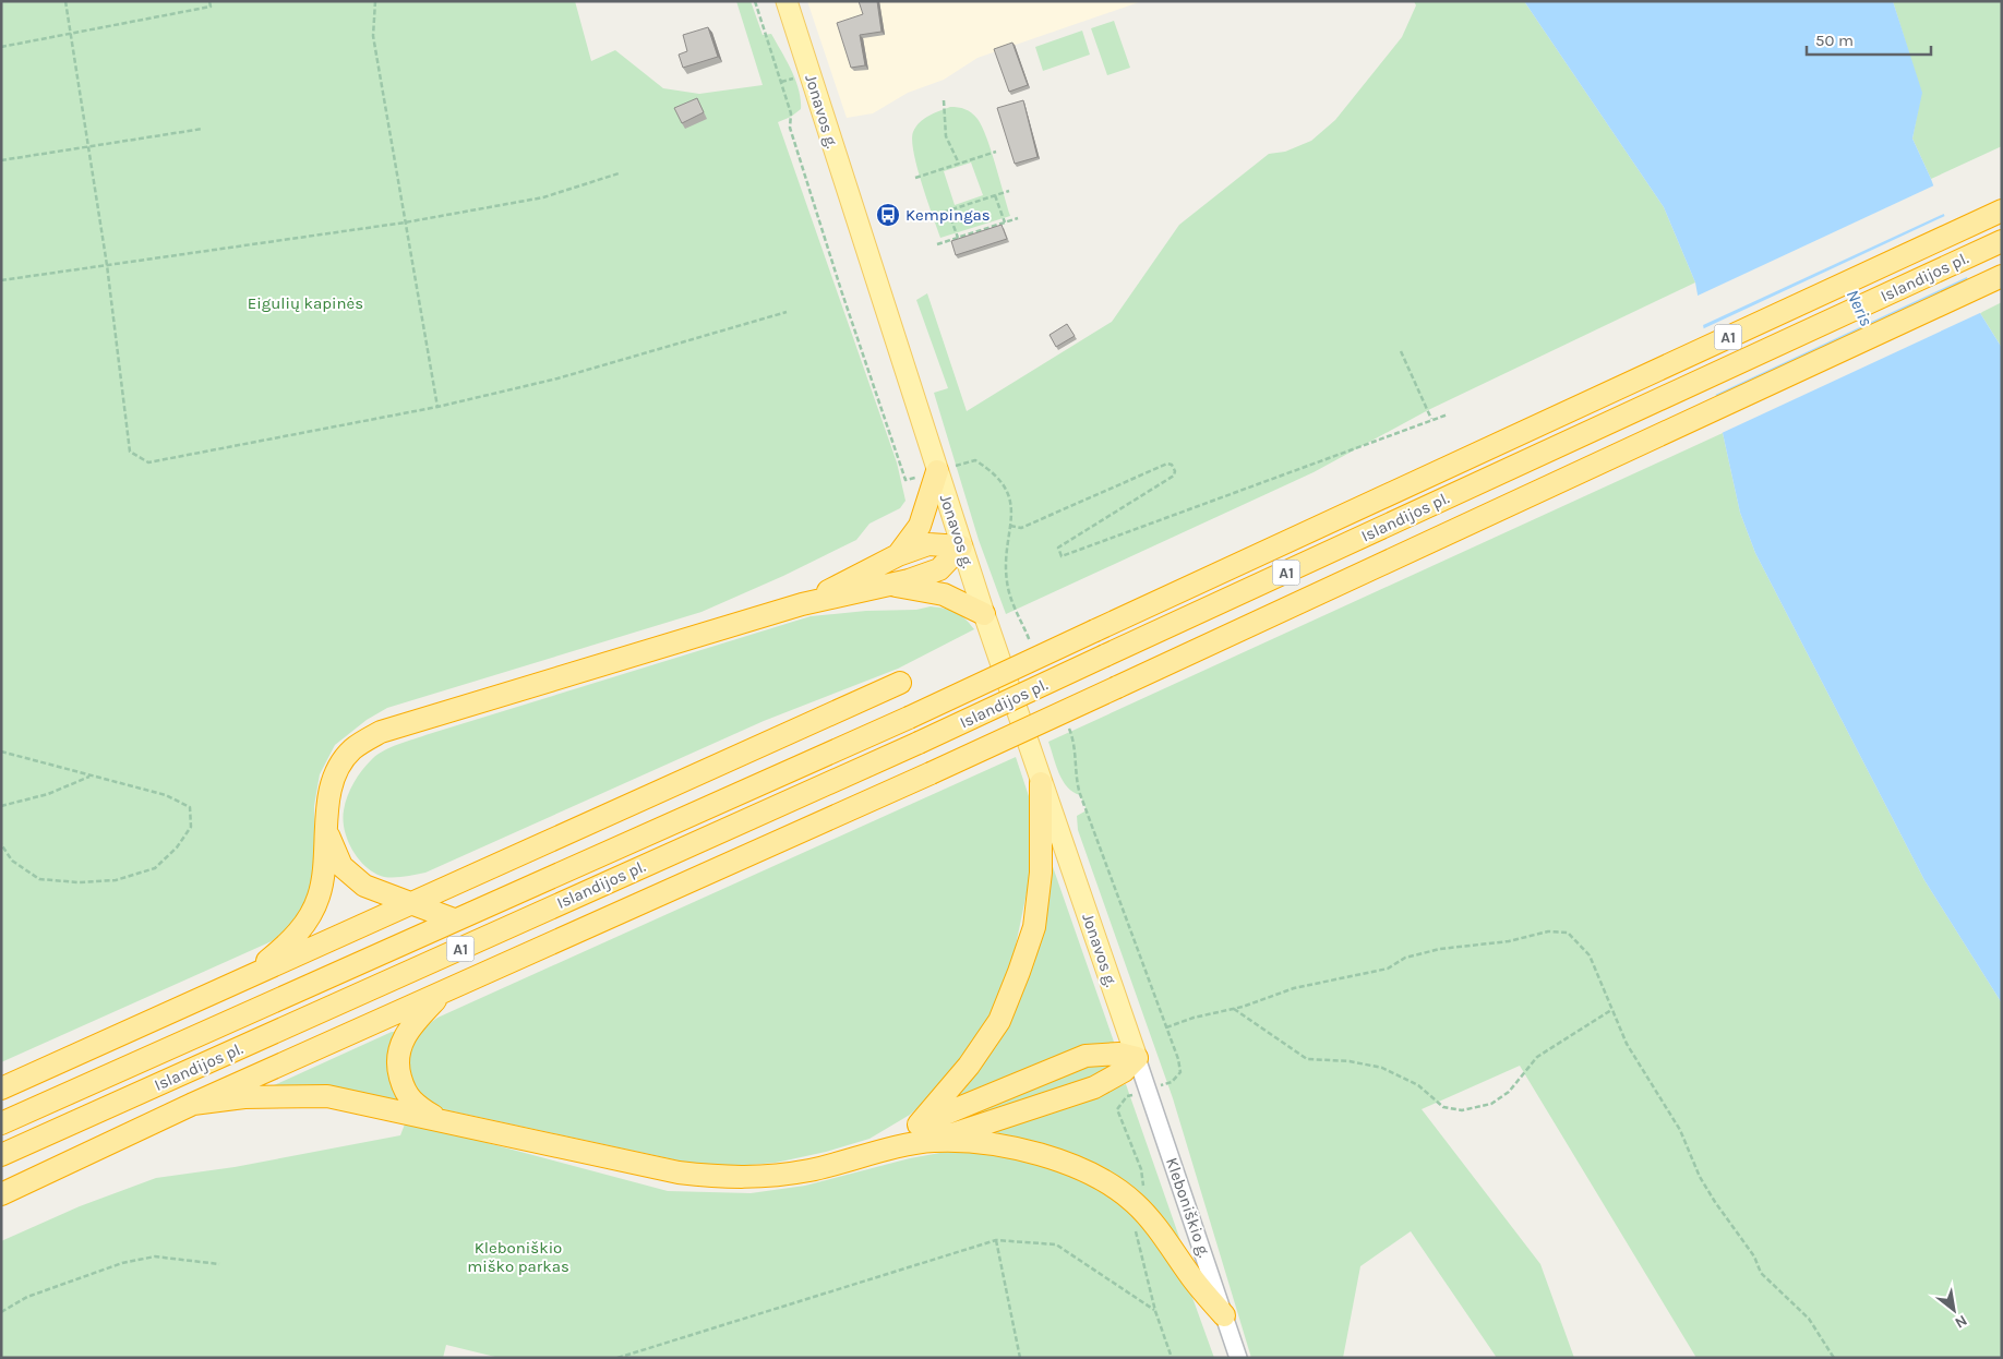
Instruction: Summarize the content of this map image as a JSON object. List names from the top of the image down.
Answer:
{
  "streets": {
    "highway": ["Islandijos pl.", "A1"],
    "main road": ["Jonavos g."],
    "street": ["Kleboniškio g."]
  },
  "crossings": [
    ["Jonavos g.", "Kleboniškio g."]
  ],
  "water": ["Neris"],
  "parks": ["Eigulių kapinės", "Kleboniškio miško parkas"],
  "places": {
    "bus stop": ["Kempingas"]
  },
  "scale_bar": "50 m",
  "north": "bottom right"
}
